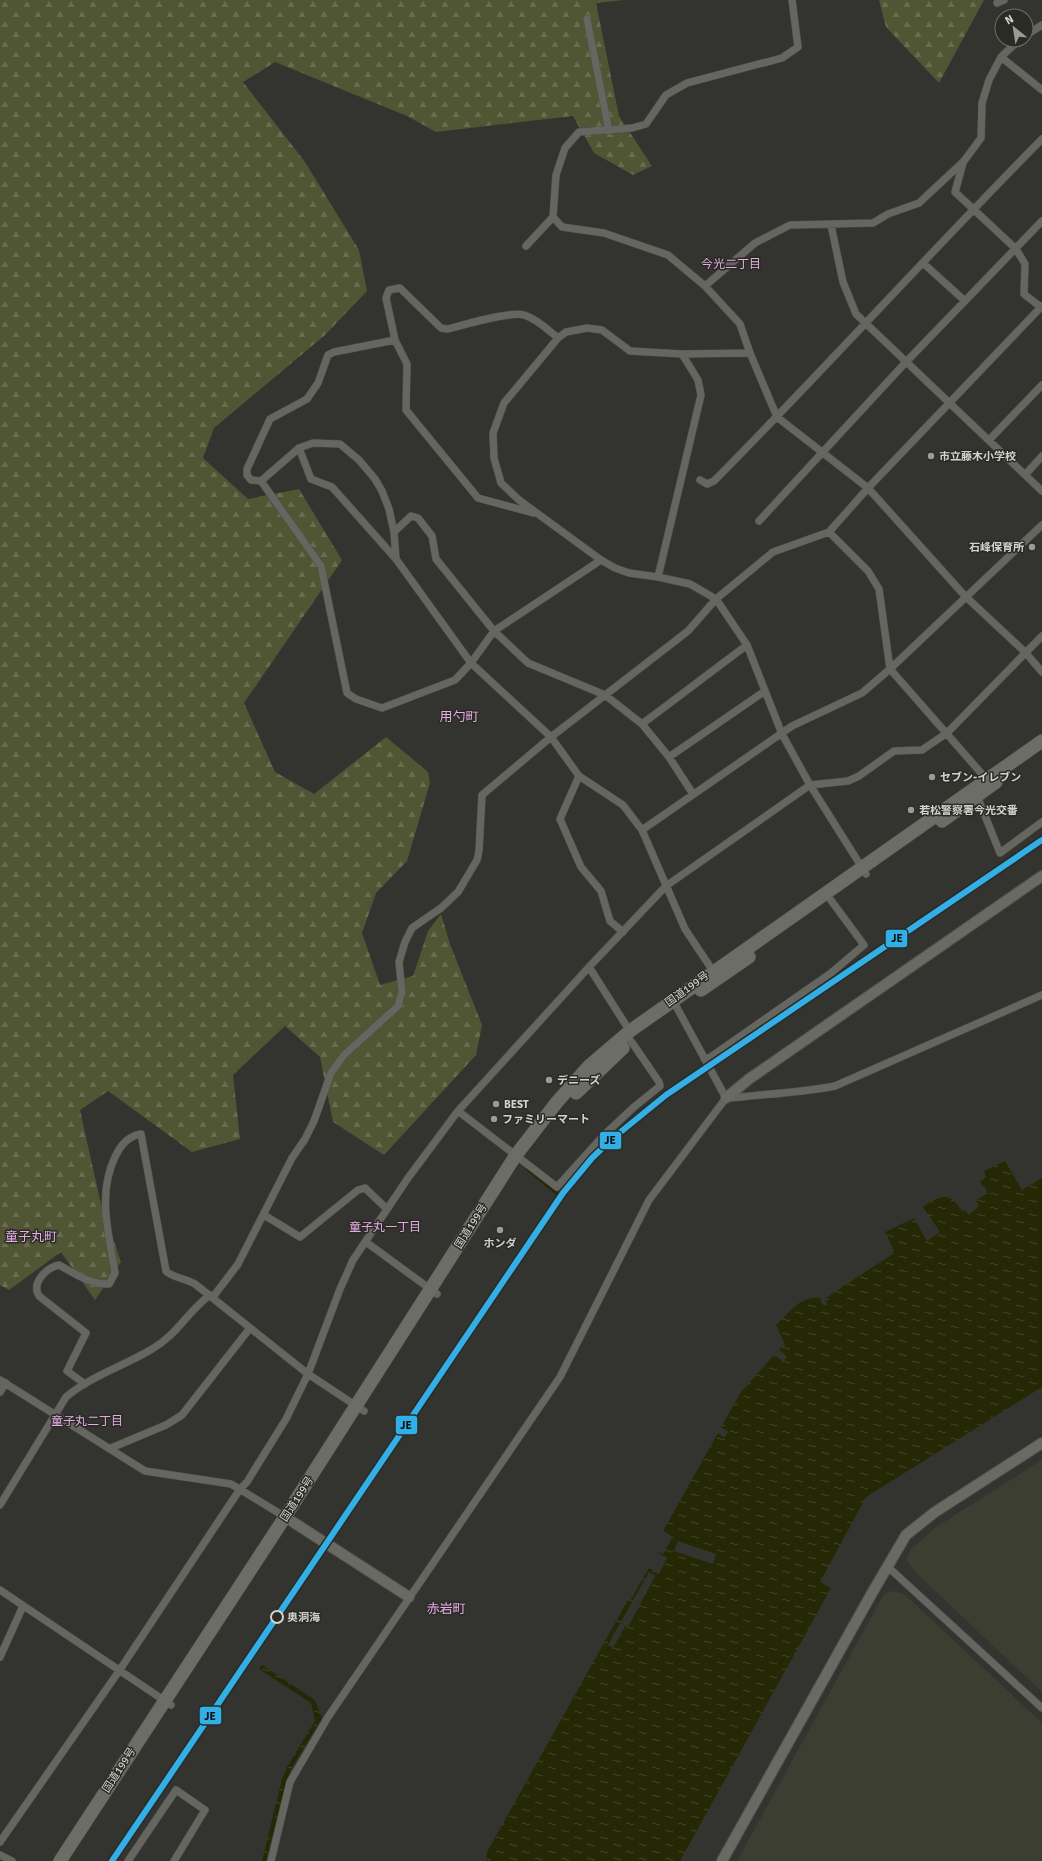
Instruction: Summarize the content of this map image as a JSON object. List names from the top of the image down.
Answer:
{
  "streets": {
    "highway": ["国道199号"]
  },
  "districts": [
    "今光二丁目",
    "用勺町",
    "童子丸一丁目",
    "童子丸町",
    "童子丸二丁目",
    "赤岩町"
  ],
  "places": [
    "市立藤木小学校",
    "石峰保育所",
    "セブン-イレブン",
    "若松警察署今光交番",
    "デニーズ",
    "BEST",
    "ファミリーマート",
    "ホンダ",
    "奥洞海"
  ],
  "lines": ["transit line JE"],
  "north": "top left"
}
